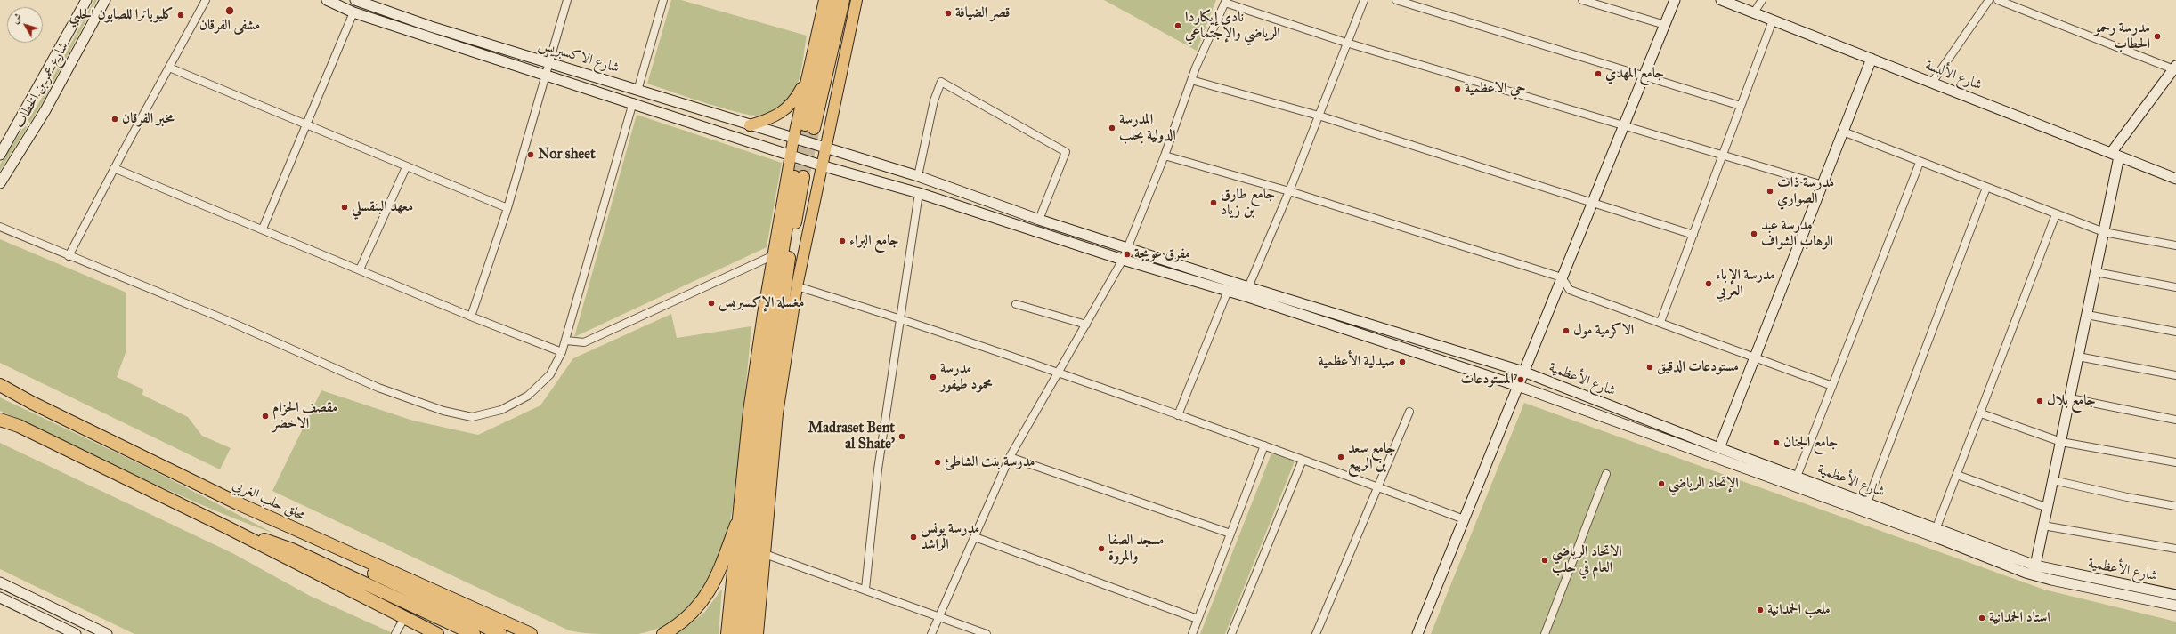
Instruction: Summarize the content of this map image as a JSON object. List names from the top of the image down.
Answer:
{
  "streets": {
    "highway": ["محلق حلب الغربي"],
    "street": [
      "شارع الاكسبريس",
      "شارع الألبسة",
      "شارع عمر بن الخطاب",
      "شارع الأعظمية"
    ]
  },
  "crossings": [
    ["شارع الاكسبريس", "شارع الأعظمية"]
  ],
  "places": [
    "مشفى الفرقان",
    "قصر الضيافة",
    "كليوباترا للصابون الحلبي",
    "نادي إيكاردا الرياضي والإجتماعي",
    "مدرسة رحمو الحطاب",
    "جامع المهدي",
    "حي الاعظمية",
    "مخبر الفرقان",
    "المدرسة الدولية بحلب",
    "Nor sheet",
    "مدرسة ذات الصواري",
    "جامع طارق بن زياد",
    "معهد البنقسلي",
    "مدرسة عبد الوهاب الشواف",
    "جامع البراء",
    "مفرق عويجة",
    "مدرسة الإباء العربي",
    "مغسلة الإكسبريس",
    "الاكرمية مول",
    "صيدلية الأعظمية",
    "مستودعات الدقيق",
    "مدرسة محمود طيفور",
    "المستودعات",
    "جامع بلال",
    "مقصف الحزام الاخضر",
    "Madraset Bent al Shate'",
    "جامع الجنان",
    "جامع سعد بن الربيع",
    "مدرسة بنت الشاطئ",
    "الإتحاد الرياضي",
    "مدرسة يونس الراشد",
    "مسجد الصفا والمروة",
    "الاتحاد الرياضي العام في حلب",
    "ملعب الحمدانية",
    "استاد الحمدانية"
  ],
  "north": "top left"
}
